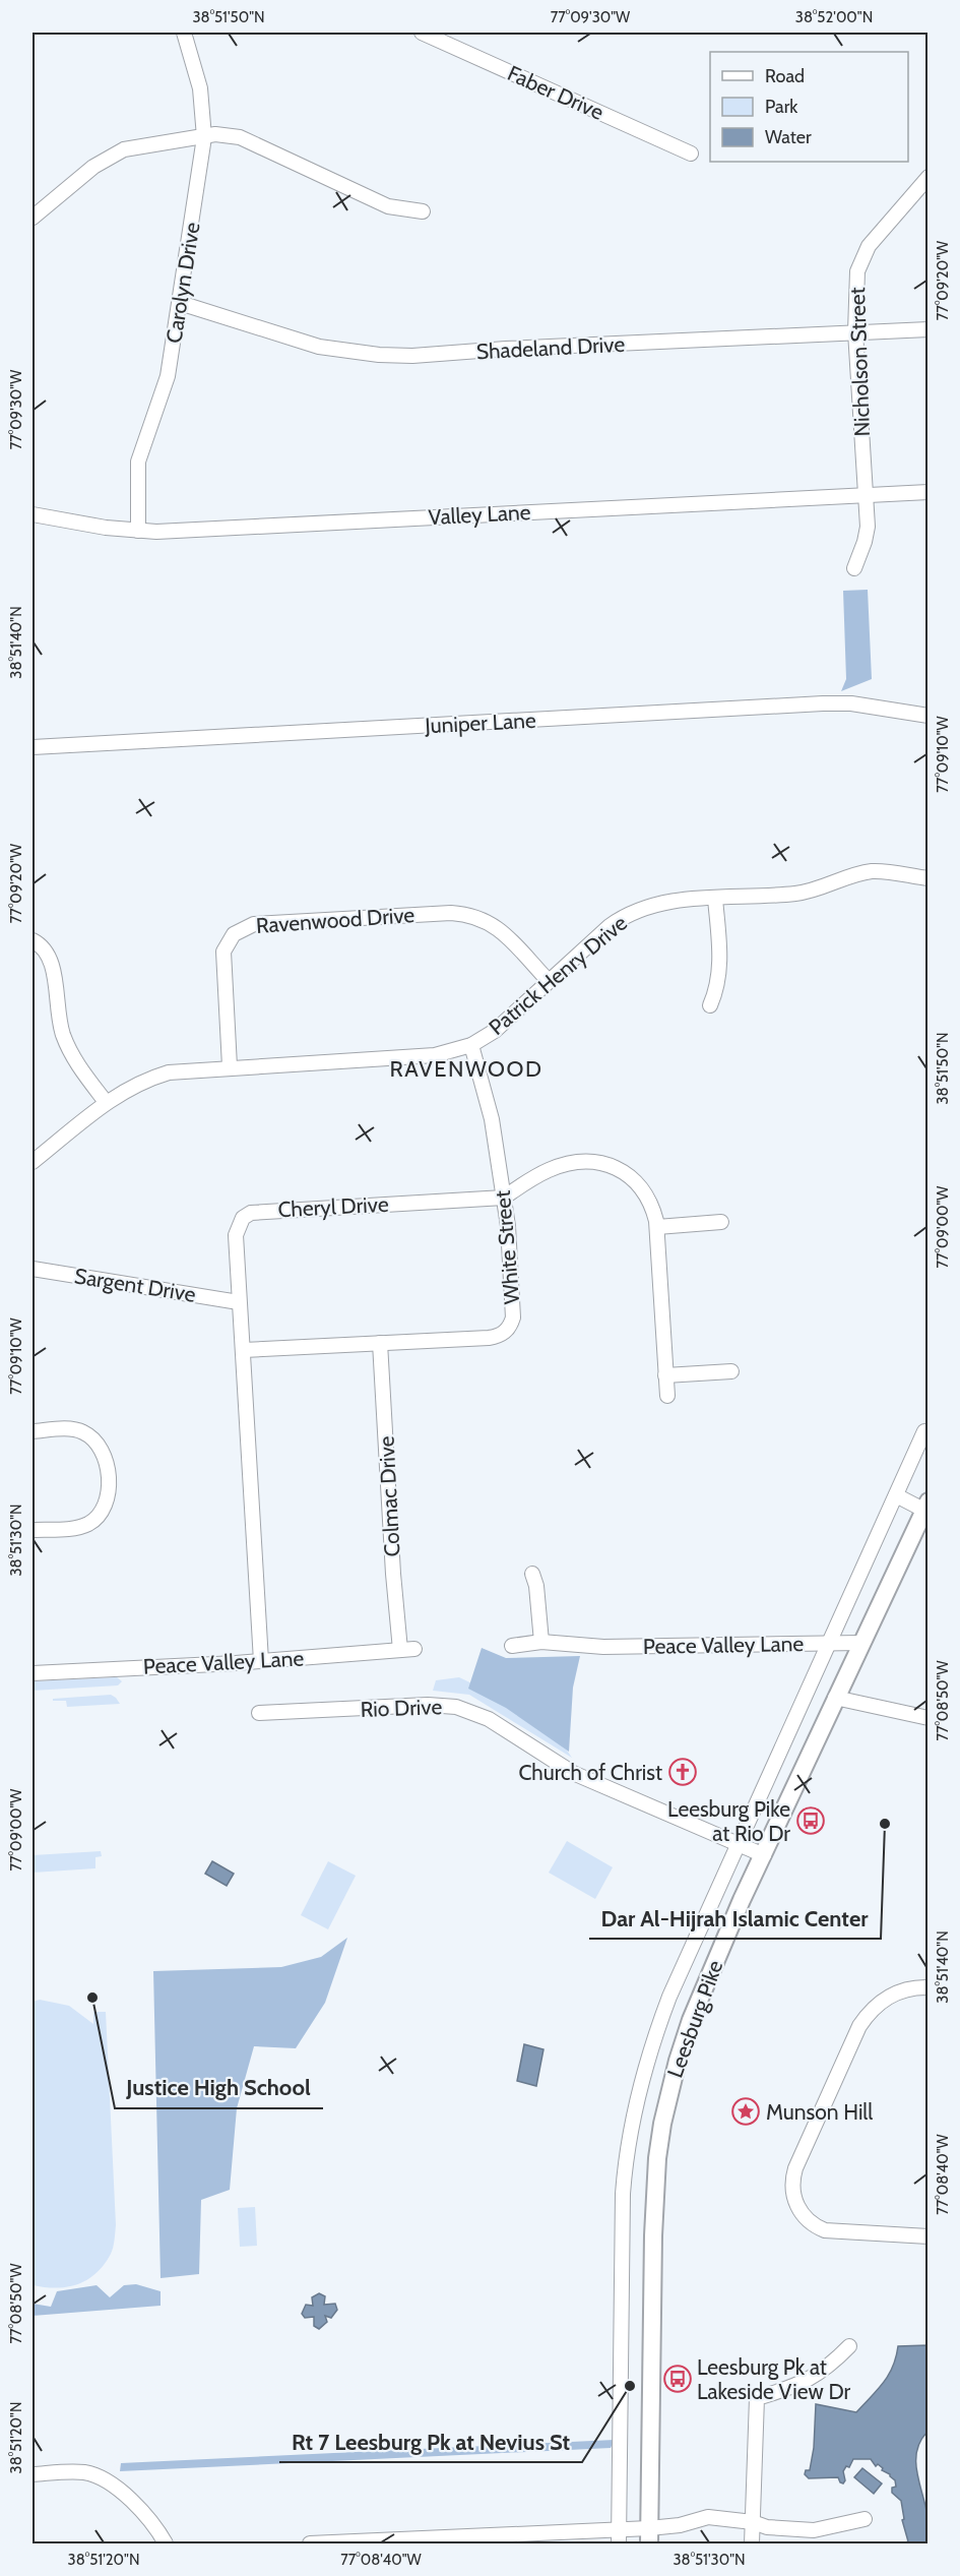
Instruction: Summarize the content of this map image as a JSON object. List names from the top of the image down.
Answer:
{
  "streets": {
    "main road": ["Leesburg Pike"],
    "street": [
      "Faber Drive",
      "Carolyn Drive",
      "Shadeland Drive",
      "Nicholson Street",
      "Valley Lane",
      "Juniper Lane",
      "Ravenwood Drive",
      "Patrick Henry Drive",
      "Cheryl Drive",
      "White Street",
      "Sargent Drive",
      "Colmac Drive",
      "Peace Valley Lane",
      "Rio Drive"
    ]
  },
  "crossings": [
    ["Carolyn Drive", "Shadeland Drive"],
    ["Carolyn Drive", "Valley Lane"],
    ["Shadeland Drive", "Nicholson Street"],
    ["Nicholson Street", "Valley Lane"],
    ["Ravenwood Drive", "Patrick Henry Drive"],
    ["Patrick Henry Drive", "White Street"],
    ["Cheryl Drive", "White Street"],
    ["Cheryl Drive", "Sargent Drive"],
    ["Cheryl Drive", "Peace Valley Lane"],
    ["White Street", "Colmac Drive"],
    ["Colmac Drive", "Peace Valley Lane"],
    ["Peace Valley Lane", "Leesburg Pike"],
    ["Rio Drive", "Leesburg Pike"]
  ],
  "districts": ["RAVENWOOD"],
  "places": {
    "church": ["Church of Christ"],
    "bus stop": ["Leesburg Pike at Rio Dr", "Leesburg Pk at Lakeside View Dr"],
    "other": ["Dar Al-Hijrah Islamic Center", "Justice High School", "Rt 7 Leesburg Pk at Nevius St"],
    "place": ["Munson Hill"]
  },
  "legend": ["Road", "Park", "Water"],
  "coordinates": [
    "38°51'50\"N",
    "77°09'30\"W",
    "38°52'00\"N",
    "77°09'20\"W",
    "38°51'40\"N",
    "77°09'10\"W",
    "77°09'00\"W",
    "38°51'30\"N",
    "77°08'50\"W",
    "77°08'40\"W",
    "38°51'20\"N"
  ]
}
